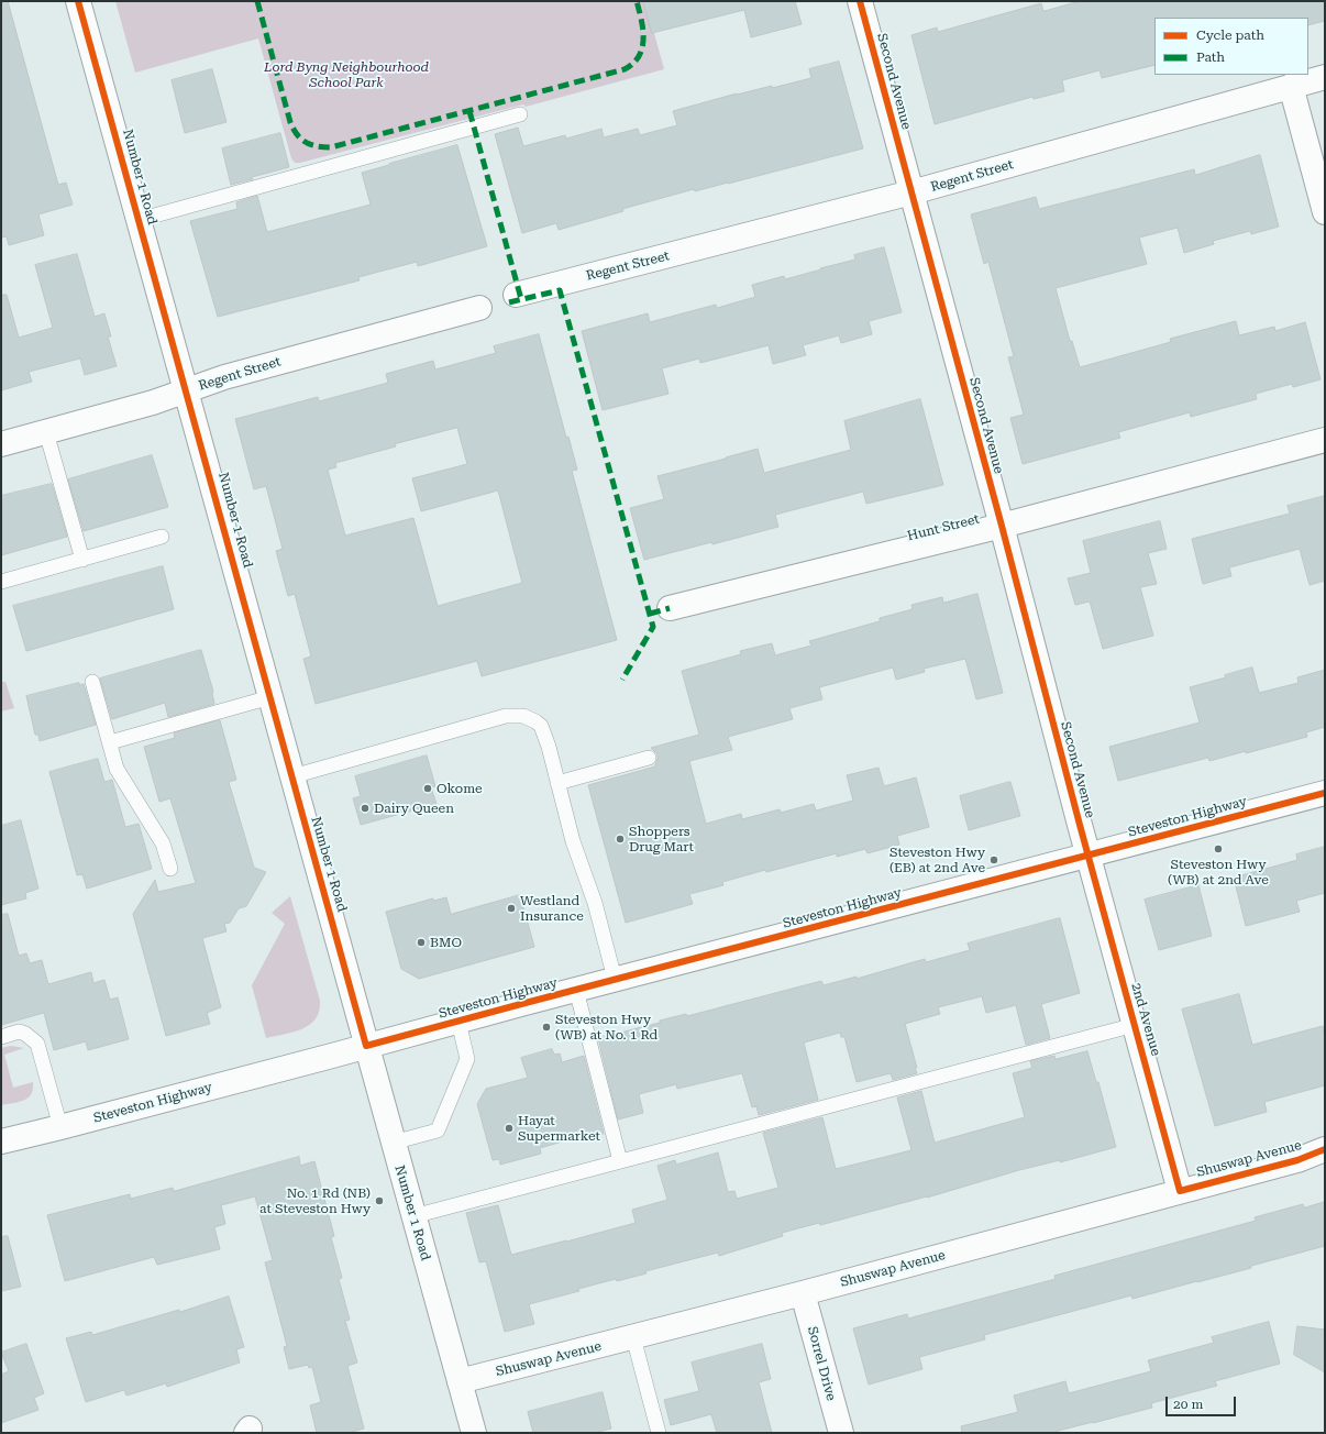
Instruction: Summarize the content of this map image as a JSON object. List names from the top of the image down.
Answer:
{
  "streets": {
    "street": [
      "Second Avenue",
      "Regent Street",
      "Number 1 Road",
      "Hunt Street",
      "Steveston Highway",
      "2nd Avenue",
      "Shuswap Avenue",
      "Sorrel Drive"
    ]
  },
  "crossings": [
    ["Second Avenue", "Regent Street"],
    ["Second Avenue", "Hunt Street"],
    ["Second Avenue", "Steveston Highway"],
    ["Second Avenue", "2nd Avenue"],
    ["Regent Street", "Number 1 Road"],
    ["Number 1 Road", "Steveston Highway"],
    ["Number 1 Road", "Shuswap Avenue"],
    ["Steveston Highway", "2nd Avenue"],
    ["2nd Avenue", "Shuswap Avenue"],
    ["Shuswap Avenue", "Sorrel Drive"]
  ],
  "parks": ["Lord Byng Neighbourhood School Park"],
  "places": [
    "Okome",
    "Dairy Queen",
    "Shoppers Drug Mart",
    "Steveston Hwy (WB) at 2nd Ave",
    "Steveston Hwy (EB) at 2nd Ave",
    "Westland Insurance",
    "BMO",
    "Steveston Hwy (WB) at No. 1 Rd",
    "Hayat Supermarket",
    "No. 1 Rd (NB) at Steveston Hwy"
  ],
  "legend": ["Cycle path", "Path"],
  "scale_bar": "20 m"
}
